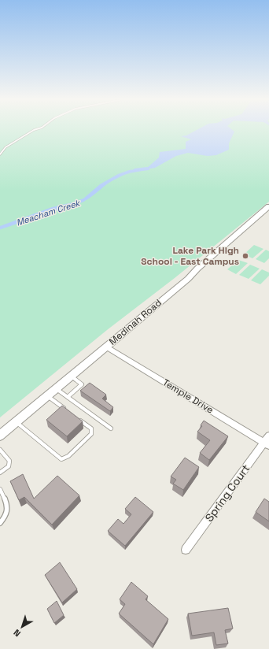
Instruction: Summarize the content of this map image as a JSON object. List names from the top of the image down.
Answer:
{
  "streets": {
    "main road": ["Medinah Road"],
    "street": ["Temple Drive", "Spring Court"]
  },
  "crossings": [
    ["Medinah Road", "Temple Drive"],
    ["Temple Drive", "Spring Court"]
  ],
  "water": ["Meacham Creek"],
  "places": ["Lake Park High School - East Campus"],
  "north": "bottom left"
}
